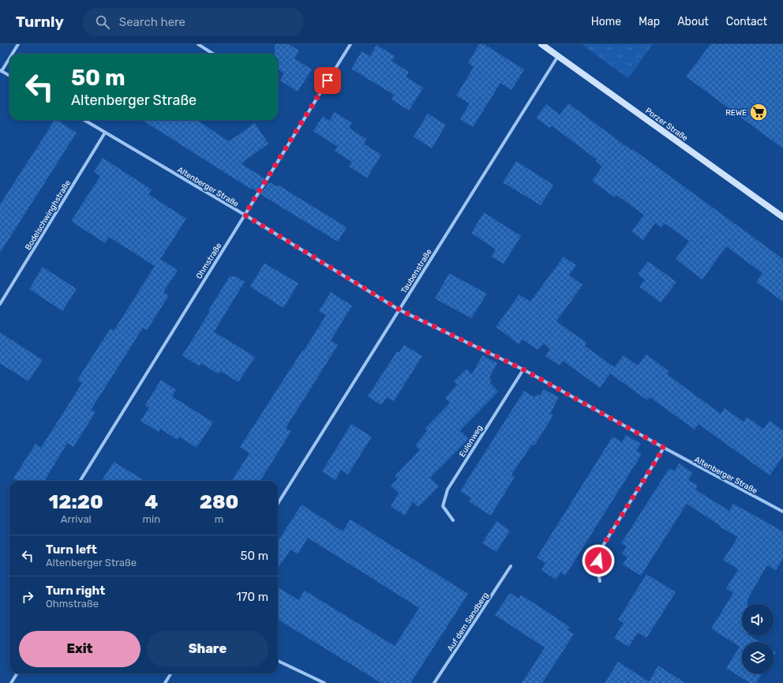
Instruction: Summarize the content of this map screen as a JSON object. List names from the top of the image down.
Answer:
{
  "streets": {
    "main road": ["Porzer Straße"],
    "street": [
      "Altenberger Straße",
      "Bodelschwinghstraße",
      "Ohmstraße",
      "Taubenstraße",
      "Eulenweg",
      "Auf dem Sandberg"
    ]
  },
  "crossings": [
    ["Porzer Straße", "Taubenstraße"],
    ["Altenberger Straße", "Bodelschwinghstraße"],
    ["Altenberger Straße", "Ohmstraße"],
    ["Altenberger Straße", "Taubenstraße"],
    ["Altenberger Straße", "Eulenweg"]
  ],
  "places": {
    "supermarket": ["REWE"]
  },
  "page": {
    "header": "Turnly",
    "search": "Search here",
    "nav": [
      "Home",
      "Map",
      "About",
      "Contact"
    ],
    "turn": ["50 m", "Altenberger Straße"],
    "eta": [
      "12:20",
      "Arrival",
      "4",
      "min",
      "280",
      "m"
    ],
    "list": [
      {
        "name": "Turn left",
        "note": "Altenberger Straße",
        "value": "50 m"
      },
      {
        "name": "Turn right",
        "note": "Ohmstraße",
        "value": "170 m"
      }
    ],
    "buttons": ["Exit", "Share"]
  }
}
